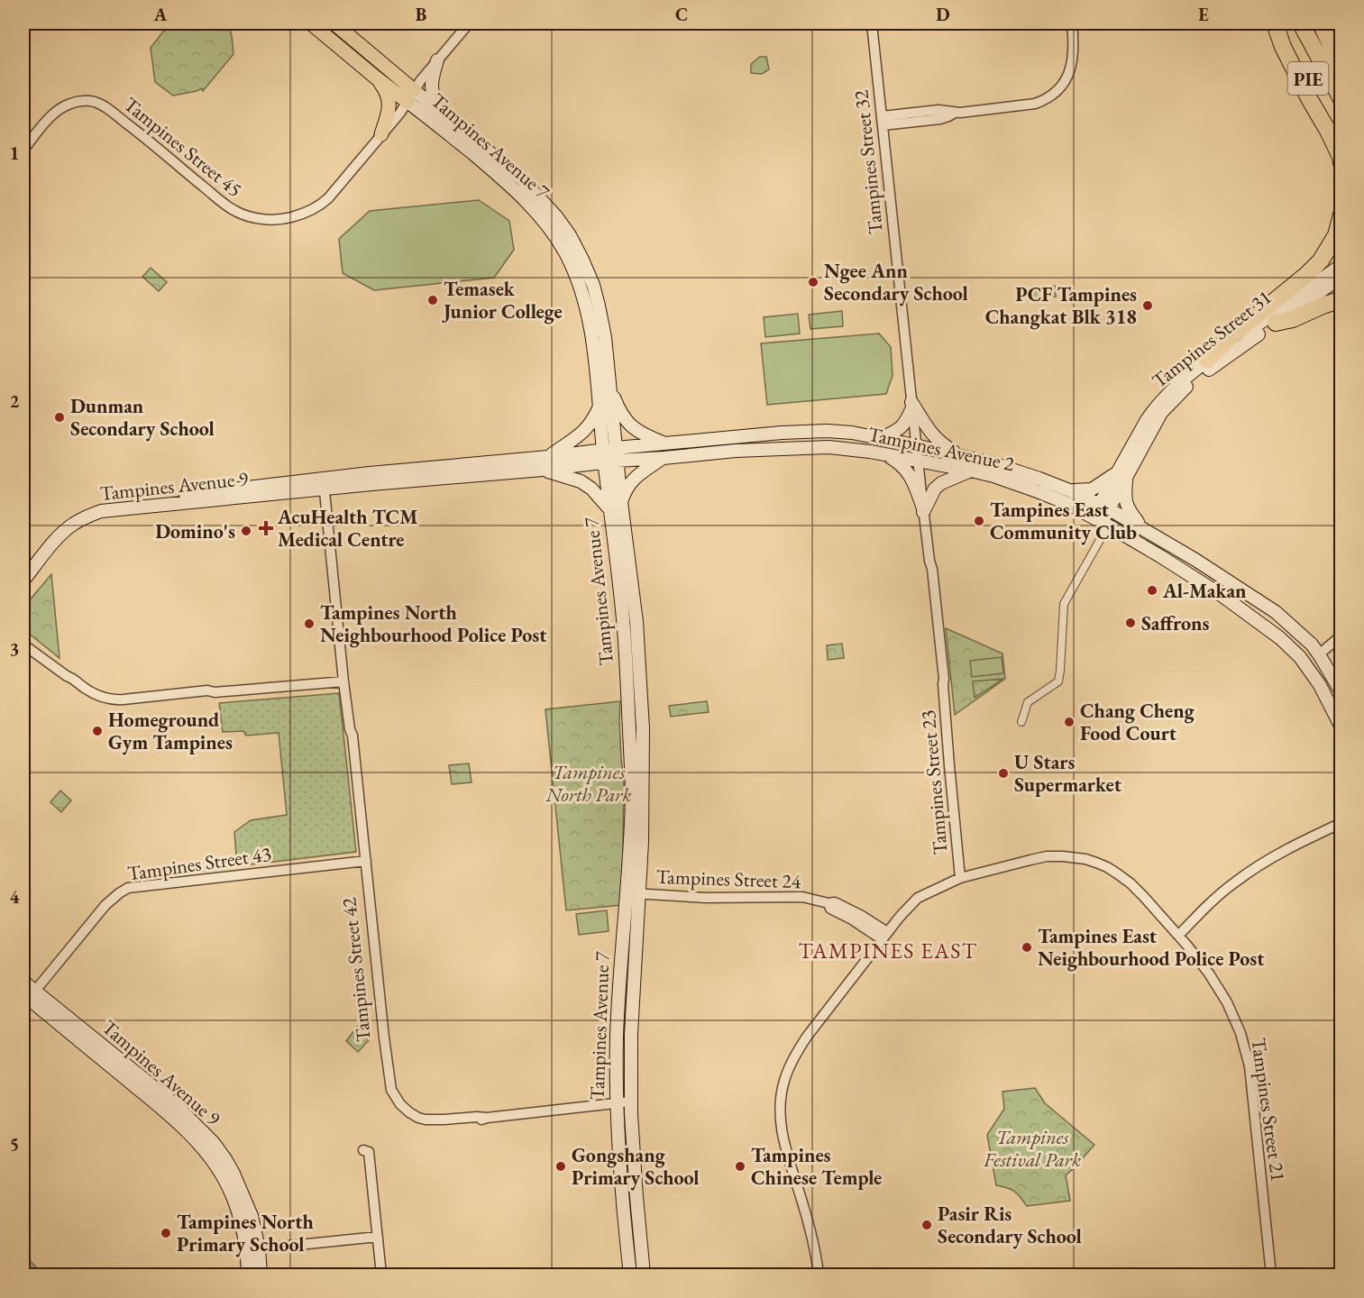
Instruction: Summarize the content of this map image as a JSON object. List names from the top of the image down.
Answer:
{
  "streets": {
    "highway": ["PIE"],
    "main road": [
      "Tampines Avenue 7",
      "Tampines Street 31",
      "Tampines Avenue 2",
      "Tampines Avenue 9"
    ],
    "street": [
      "Tampines Street 45",
      "Tampines Street 32",
      "Tampines Street 23",
      "Tampines Street 43",
      "Tampines Street 24",
      "Tampines Street 42",
      "Tampines Street 21"
    ]
  },
  "crossings": [
    ["Tampines Avenue 7", "Tampines Street 45"],
    ["Tampines Avenue 7", "Tampines Avenue 2"],
    ["Tampines Avenue 7", "Tampines Avenue 9"],
    ["Tampines Avenue 7", "Tampines Street 24"],
    ["Tampines Avenue 7", "Tampines Street 42"],
    ["Tampines Street 32", "Tampines Avenue 2"],
    ["Tampines Street 32", "Tampines Street 23"],
    ["Tampines Street 31", "Tampines Avenue 2"],
    ["Tampines Avenue 2", "Tampines Avenue 9"],
    ["Tampines Avenue 2", "Tampines Street 23"],
    ["Tampines Avenue 9", "Tampines Street 43"],
    ["Tampines Avenue 9", "Tampines Street 42"],
    ["Tampines Street 23", "Tampines Street 21"],
    ["Tampines Street 43", "Tampines Street 42"],
    ["Tampines Street 24", "Tampines Street 21"]
  ],
  "districts": ["TAMPINES EAST"],
  "parks": ["Tampines North Park", "Tampines Festival Park"],
  "places": {
    "other": [
      "Ngee Ann Secondary School",
      "Temasek Junior College",
      "PCF Tampines Changkat Blk 318",
      "Dunman Secondary School",
      "Tampines East Community Club",
      "Domino's",
      "Al-Makan",
      "Saffrons",
      "Tampines North Neighbourhood Police Post",
      "Chang Cheng Food Court",
      "Homeground Gym Tampines",
      "U Stars Supermarket",
      "Tampines East Neighbourhood Police Post",
      "Gongshang Primary School",
      "Tampines Chinese Temple",
      "Pasir Ris Secondary School",
      "Tampines North Primary School"
    ],
    "health": ["AcuHealth TCM Medical Centre"]
  },
  "grid": {
    "columns": [
      "A",
      "B",
      "C",
      "D",
      "E"
    ],
    "rows": [
      "1",
      "2",
      "3",
      "4",
      "5"
    ]
  }
}
